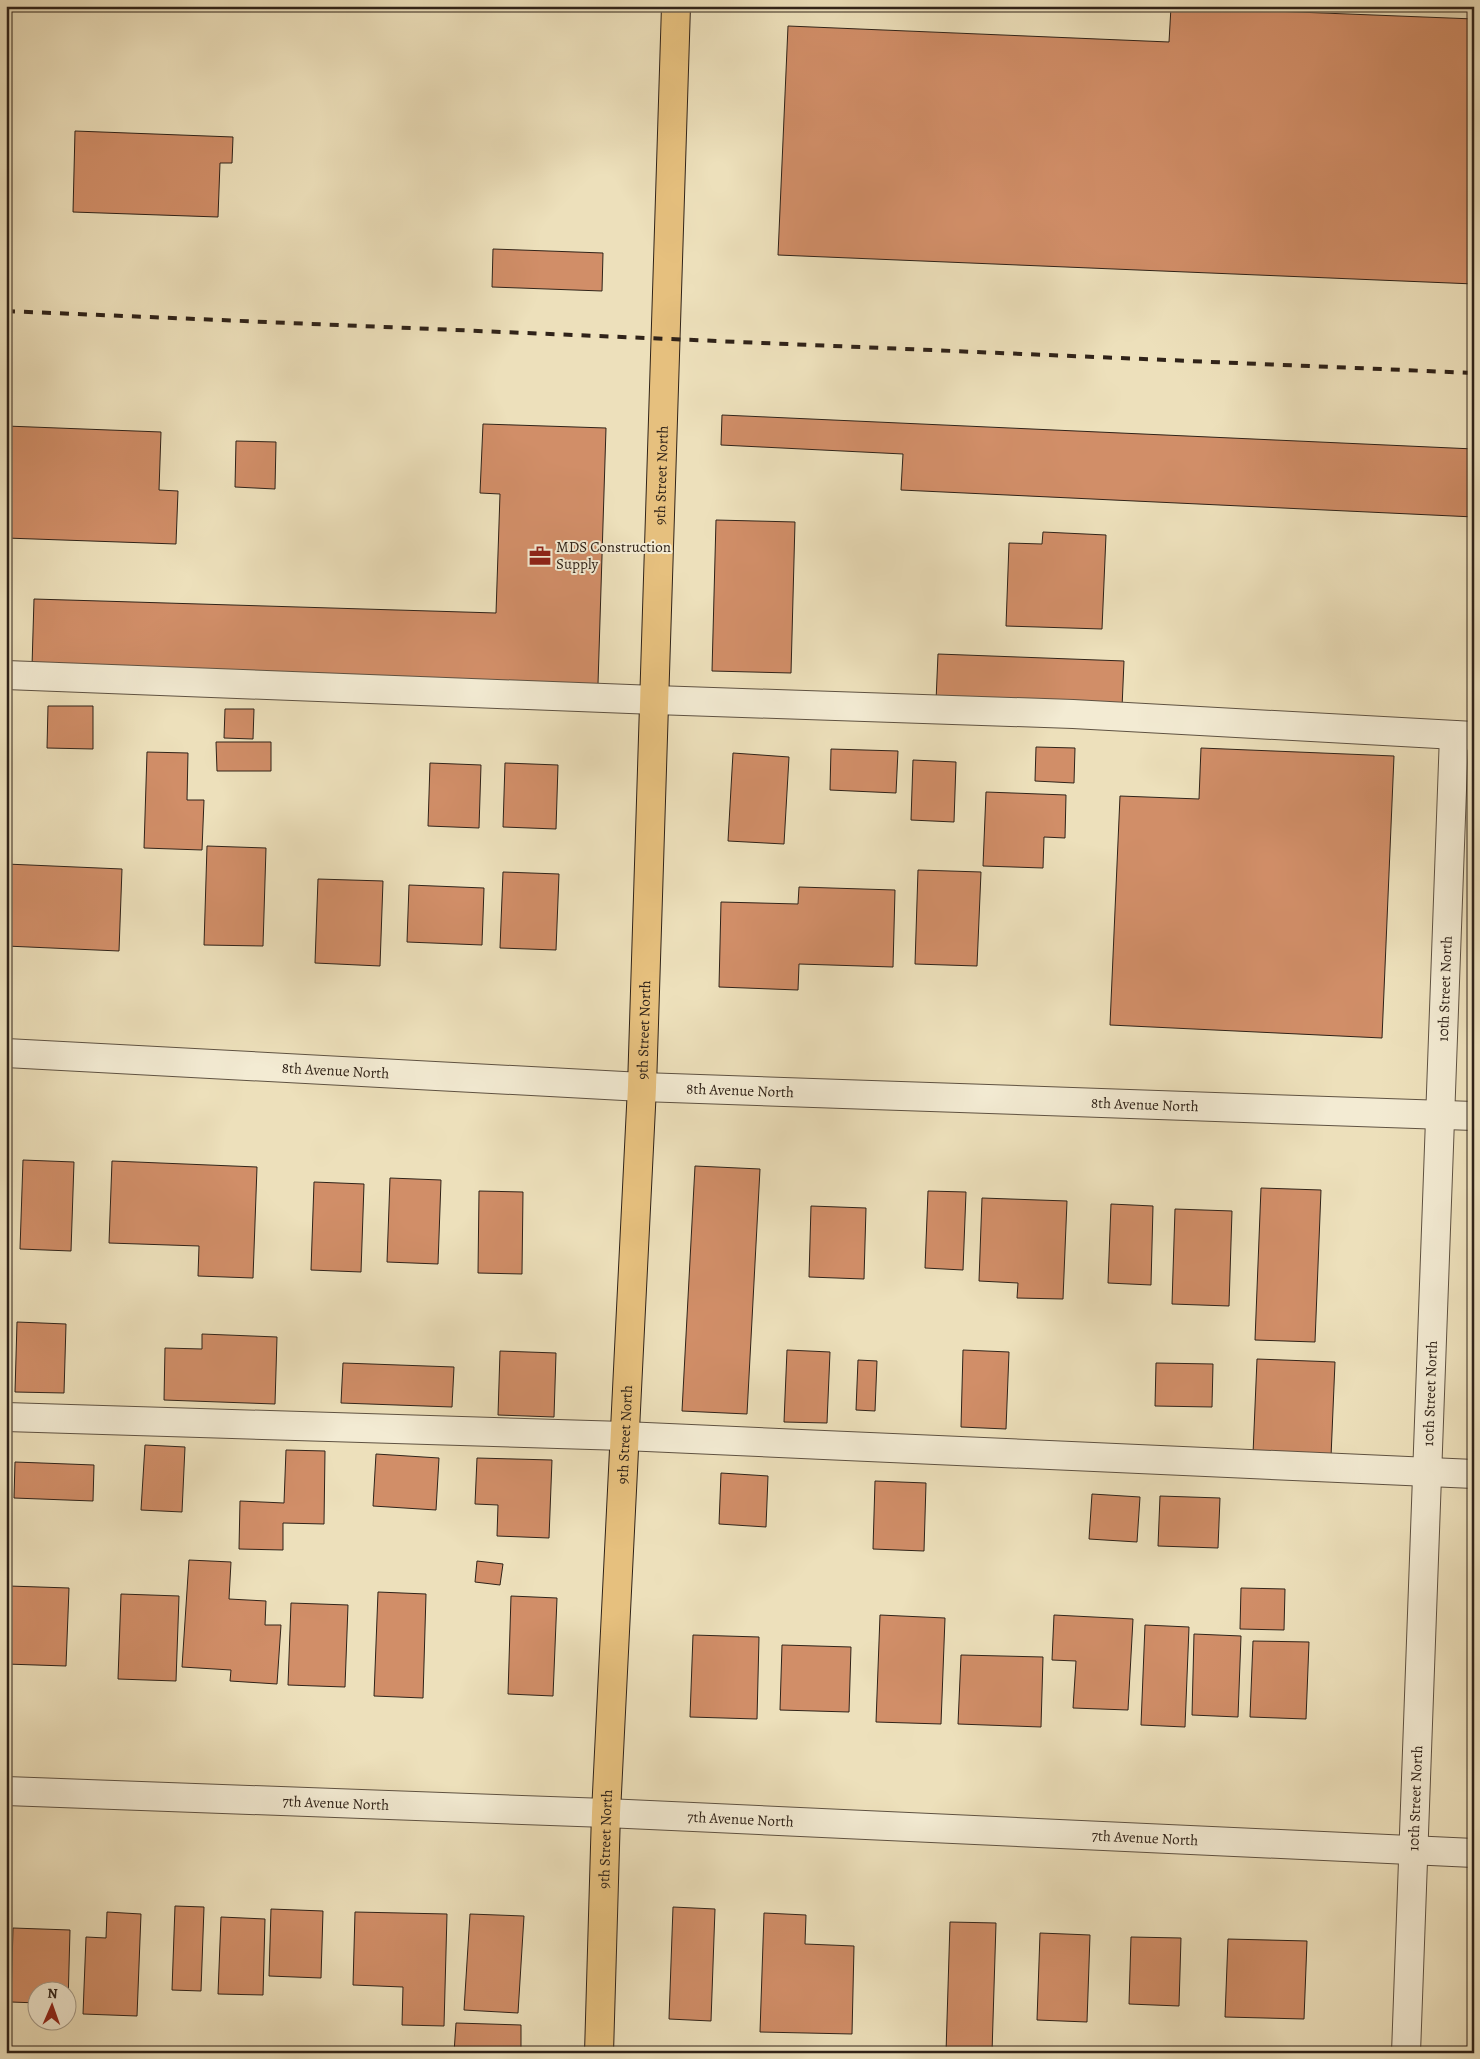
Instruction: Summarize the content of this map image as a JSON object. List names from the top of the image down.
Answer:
{
  "streets": {
    "main road": ["9th Street North"],
    "street": ["10th Street North", "8th Avenue North", "7th Avenue North"]
  },
  "crossings": [
    ["9th Street North", "8th Avenue North"],
    ["9th Street North", "7th Avenue North"],
    ["10th Street North", "8th Avenue North"],
    ["10th Street North", "7th Avenue North"]
  ],
  "places": {
    "office": ["MDS Construction Supply"]
  },
  "north": "top"
}
